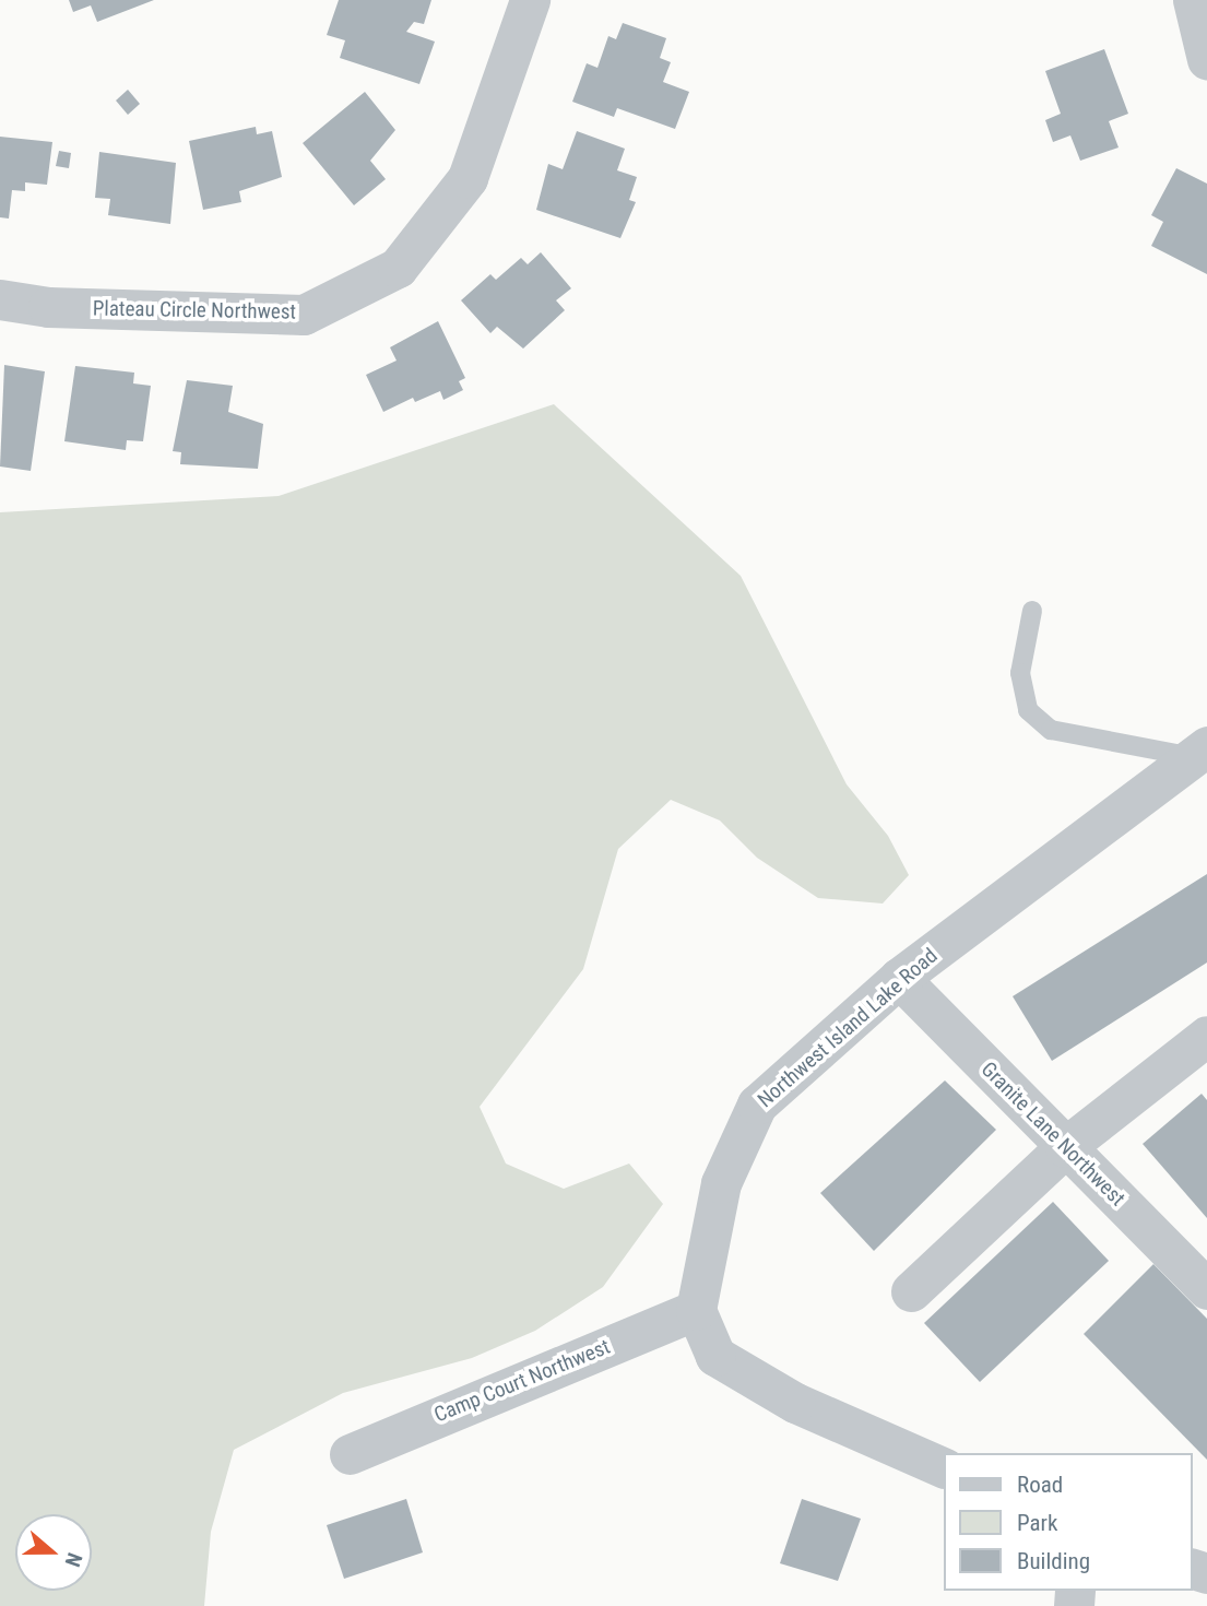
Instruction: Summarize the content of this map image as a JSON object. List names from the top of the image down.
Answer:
{
  "streets": {
    "street": [
      "Plateau Circle Northwest",
      "Northwest Island Lake Road",
      "Granite Lane Northwest",
      "Camp Court Northwest"
    ]
  },
  "crossings": [
    ["Northwest Island Lake Road", "Granite Lane Northwest"],
    ["Northwest Island Lake Road", "Camp Court Northwest"]
  ],
  "legend": ["Road", "Park", "Building"],
  "north": "right"
}
